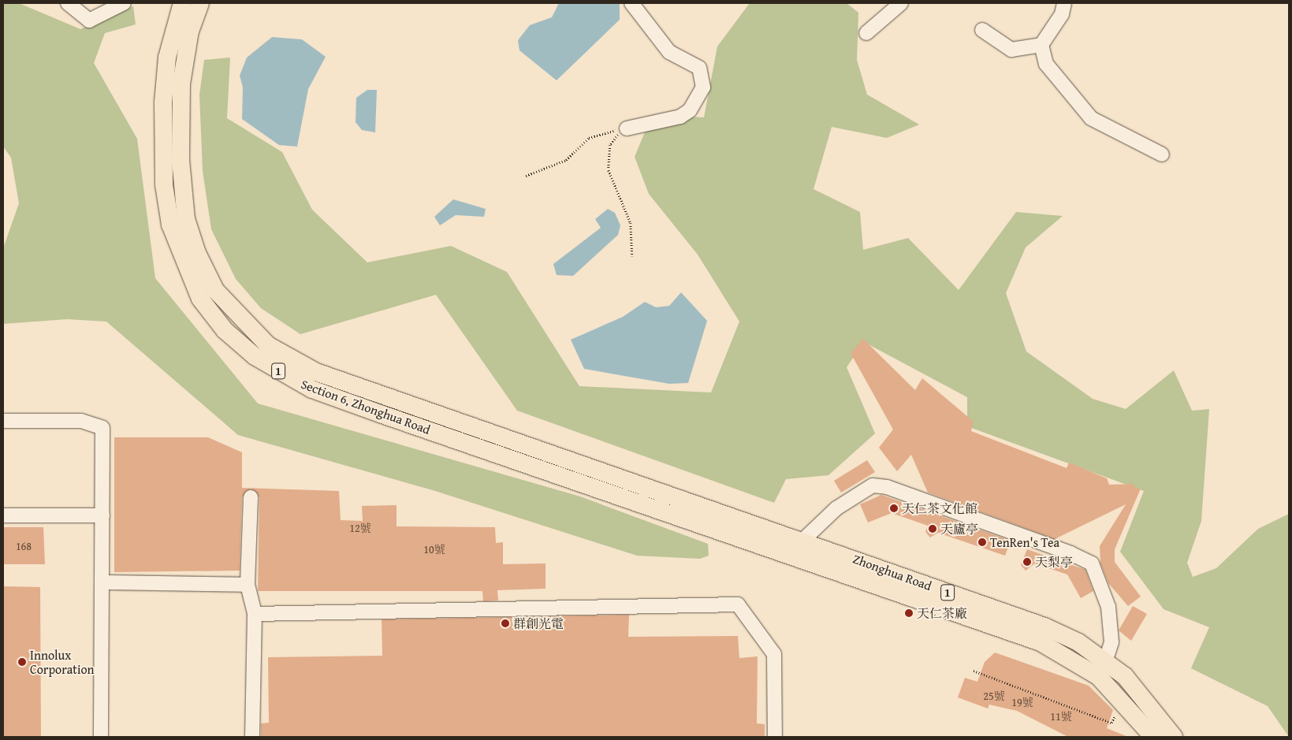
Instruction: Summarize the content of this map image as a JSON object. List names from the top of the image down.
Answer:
{
  "streets": {
    "main road": ["1", "Section 6, Zhonghua Road", "Zhonghua Road"]
  },
  "crossings": [
    ["Section 6, Zhonghua Road", "Zhonghua Road"]
  ],
  "places": [
    "天仁茶文化館",
    "天廬亭",
    "TenRen's Tea",
    "天梨亭",
    "天仁茶廠",
    "群創光電",
    "Innolux Corporation"
  ],
  "house_numbers": [
    "12號",
    "168",
    "10號",
    "25號",
    "19號",
    "11號"
  ]
}
